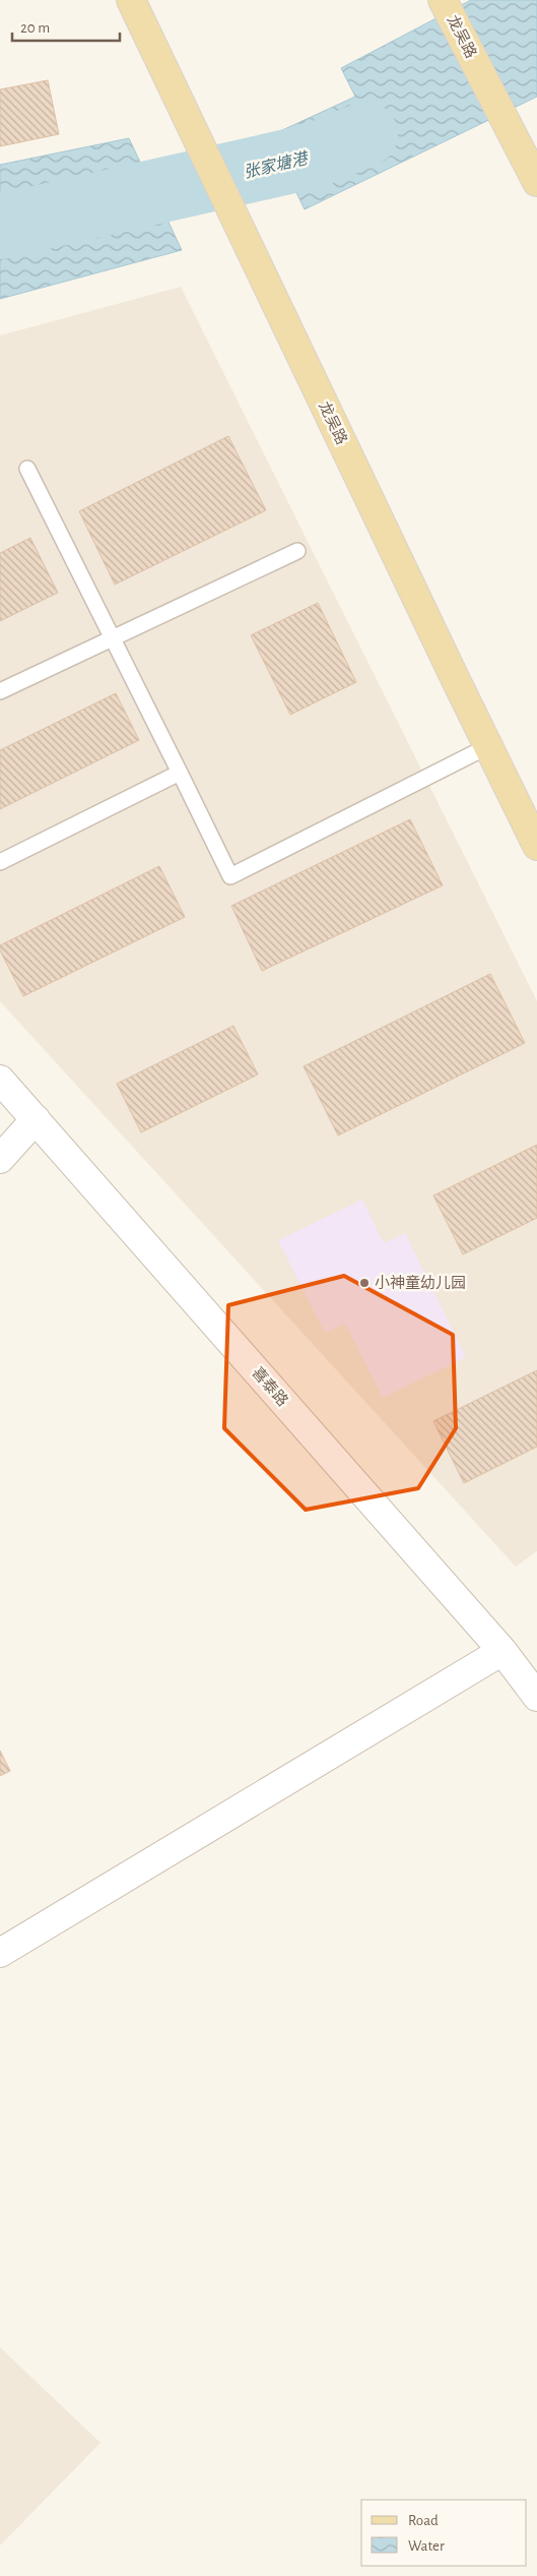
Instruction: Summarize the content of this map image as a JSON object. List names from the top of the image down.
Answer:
{
  "streets": {
    "main road": ["龙吴路"],
    "street": ["喜泰路"]
  },
  "water": ["张家塘港"],
  "places": ["小神童幼儿园"],
  "legend": ["Road", "Water"],
  "scale_bar": "20 m"
}
